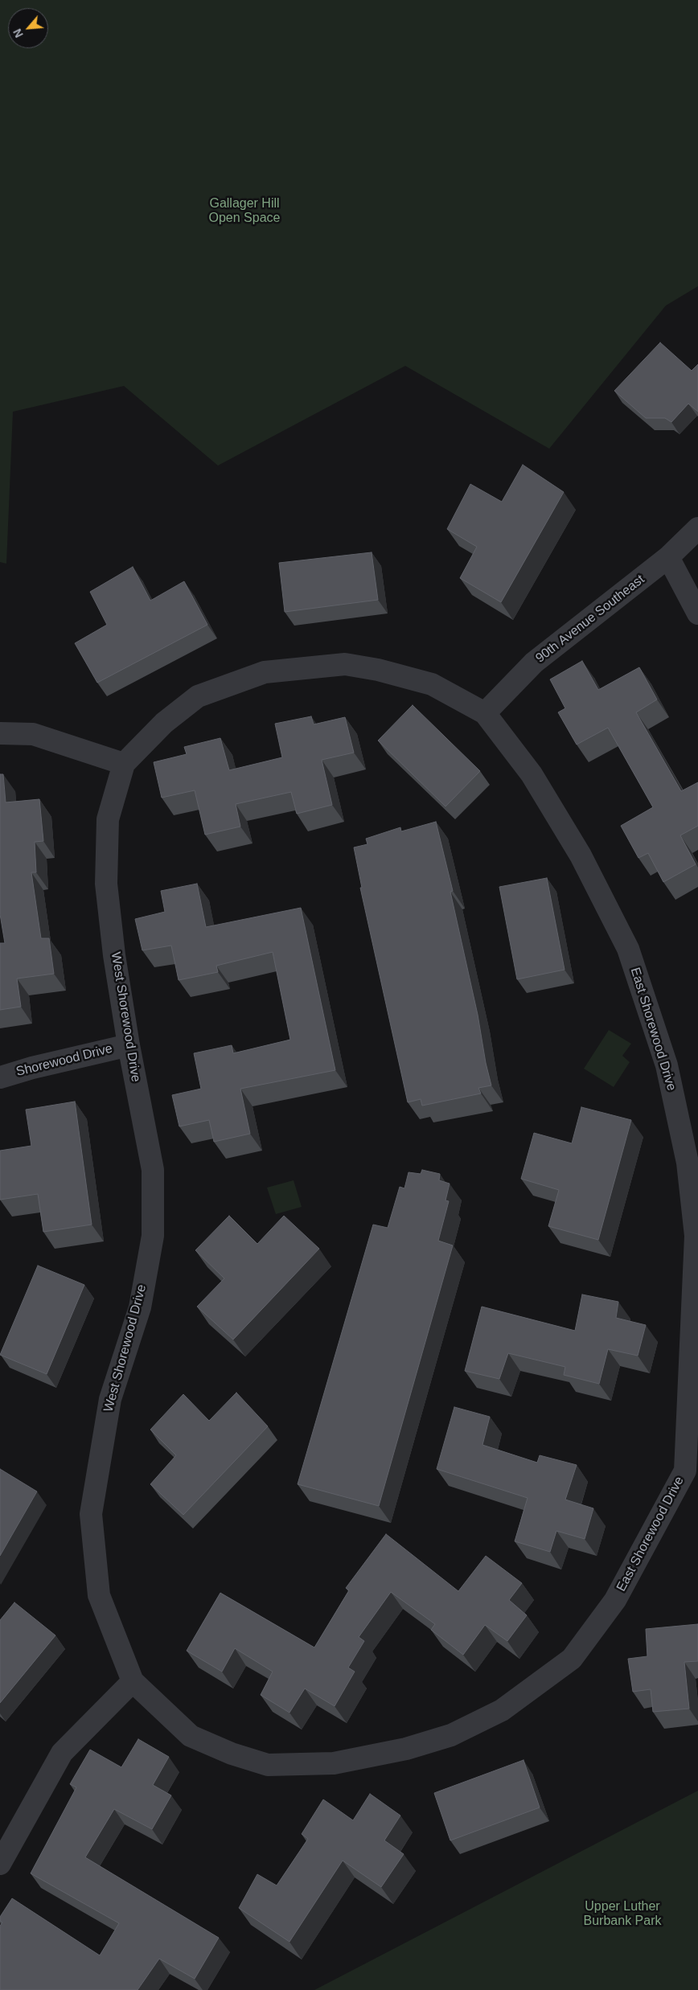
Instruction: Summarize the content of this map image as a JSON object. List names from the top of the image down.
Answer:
{
  "streets": {
    "street": [
      "90th Avenue Southeast",
      "West Shorewood Drive",
      "East Shorewood Drive",
      "Shorewood Drive"
    ]
  },
  "crossings": [
    ["90th Avenue Southeast", "East Shorewood Drive"],
    ["West Shorewood Drive", "East Shorewood Drive"],
    ["West Shorewood Drive", "Shorewood Drive"]
  ],
  "parks": ["Gallager Hill Open Space", "Upper Luther Burbank Park"],
  "north": "bottom left"
}
